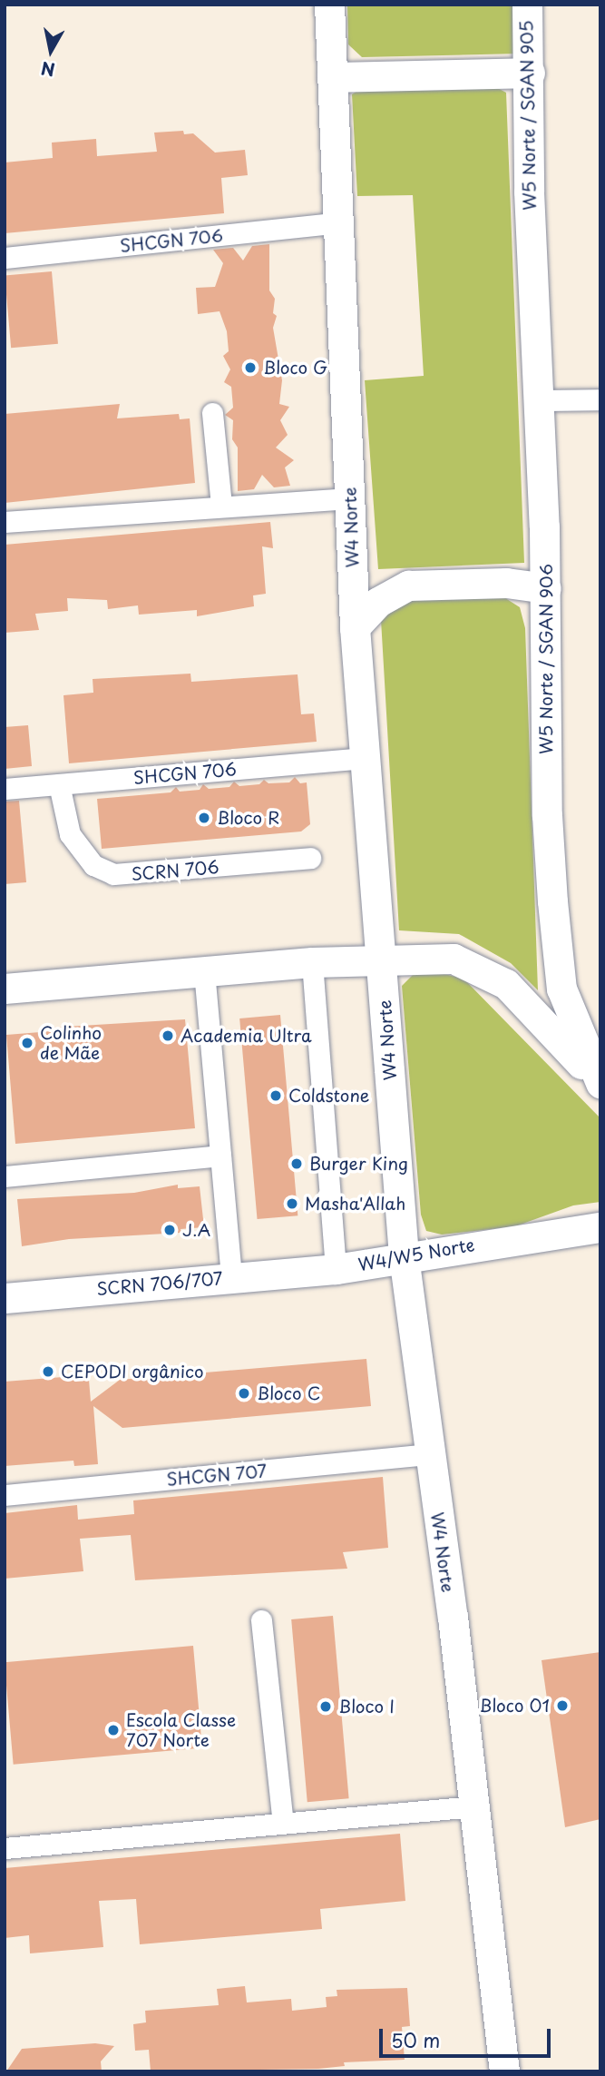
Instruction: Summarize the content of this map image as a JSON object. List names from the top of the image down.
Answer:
{
  "streets": {
    "main road": [
      "W5 Norte / SGAN 905",
      "W4 Norte",
      "W5 Norte / SGAN 906",
      "W4/W5 Norte",
      "SCRN 706/707"
    ],
    "street": ["SHCGN 706", "SCRN 706", "SHCGN 707"]
  },
  "crossings": [
    ["W5 Norte / SGAN 905", "W5 Norte / SGAN 906"],
    ["SHCGN 706", "W4 Norte"],
    ["SHCGN 706", "SCRN 706"],
    ["W4 Norte", "W4/W5 Norte"],
    ["W4 Norte", "SHCGN 707"],
    ["W4/W5 Norte", "SCRN 706/707"]
  ],
  "places": [
    "Bloco G",
    "Bloco R",
    "Academia Ultra",
    "Colinho de Mãe",
    "Coldstone",
    "Burger King",
    "Masha'Allah",
    "J.A",
    "CEPODI orgânico",
    "Bloco C",
    "Bloco 01",
    "Bloco I",
    "Escola Classe 707 Norte"
  ],
  "scale_bar": "50 m",
  "north": "bottom"
}
